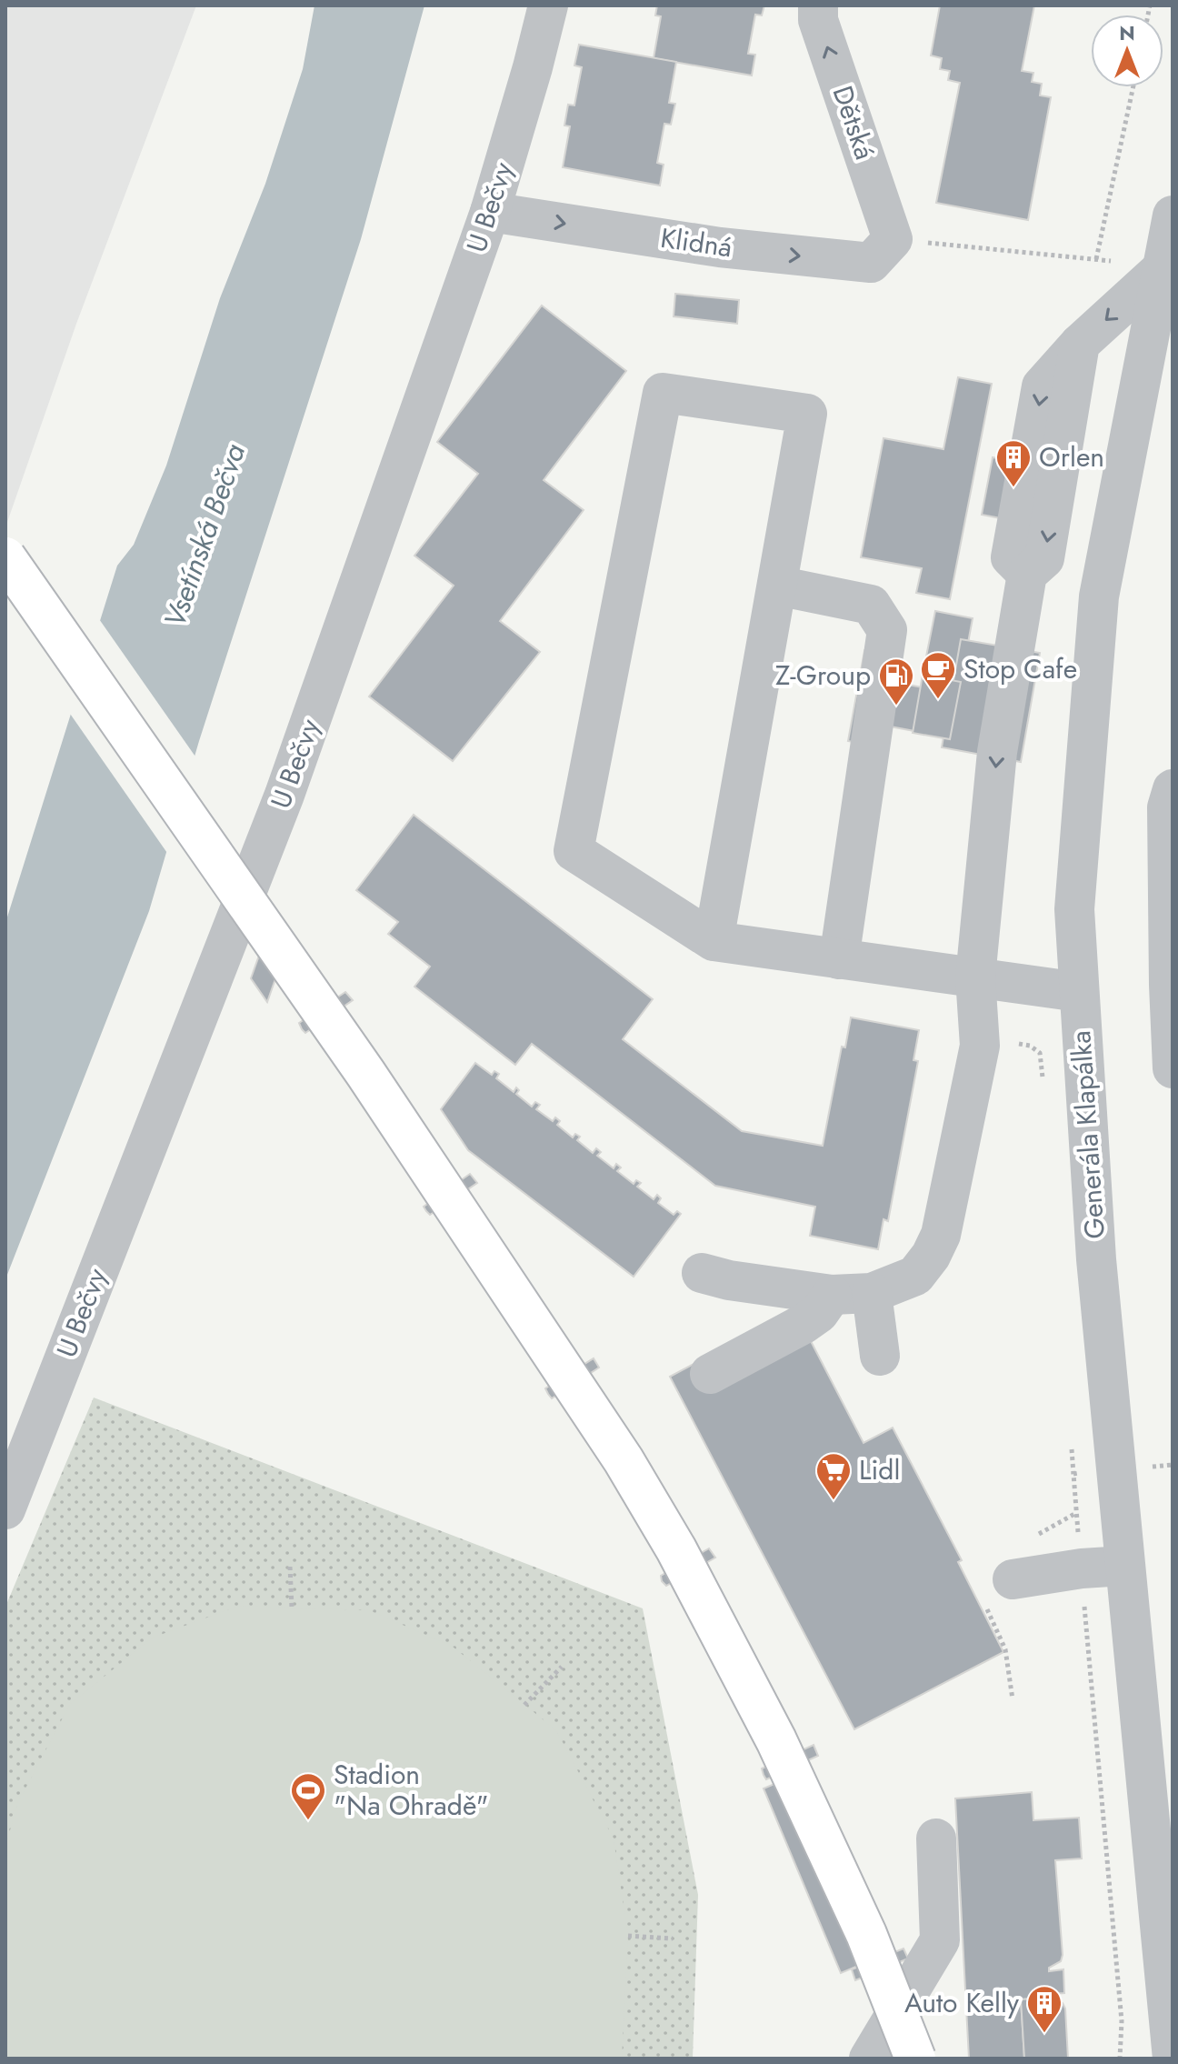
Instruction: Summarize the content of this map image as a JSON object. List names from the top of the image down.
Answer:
{
  "streets": {
    "street": [
      "Dětská",
      "U Bečvy",
      "Klidná",
      "Generála Klapálka"
    ]
  },
  "crossings": [
    ["Dětská", "Klidná"],
    ["U Bečvy", "Klidná"]
  ],
  "one_way": ["Dětská", "Klidná"],
  "water": ["Vsetínská Bečva"],
  "places": {
    "building": ["Orlen", "Auto Kelly"],
    "cafe": ["Stop Cafe"],
    "fuel station": ["Z-Group"],
    "supermarket": ["Lidl"],
    "sports": ["Stadion \"Na Ohradě\""]
  },
  "north": "top"
}
